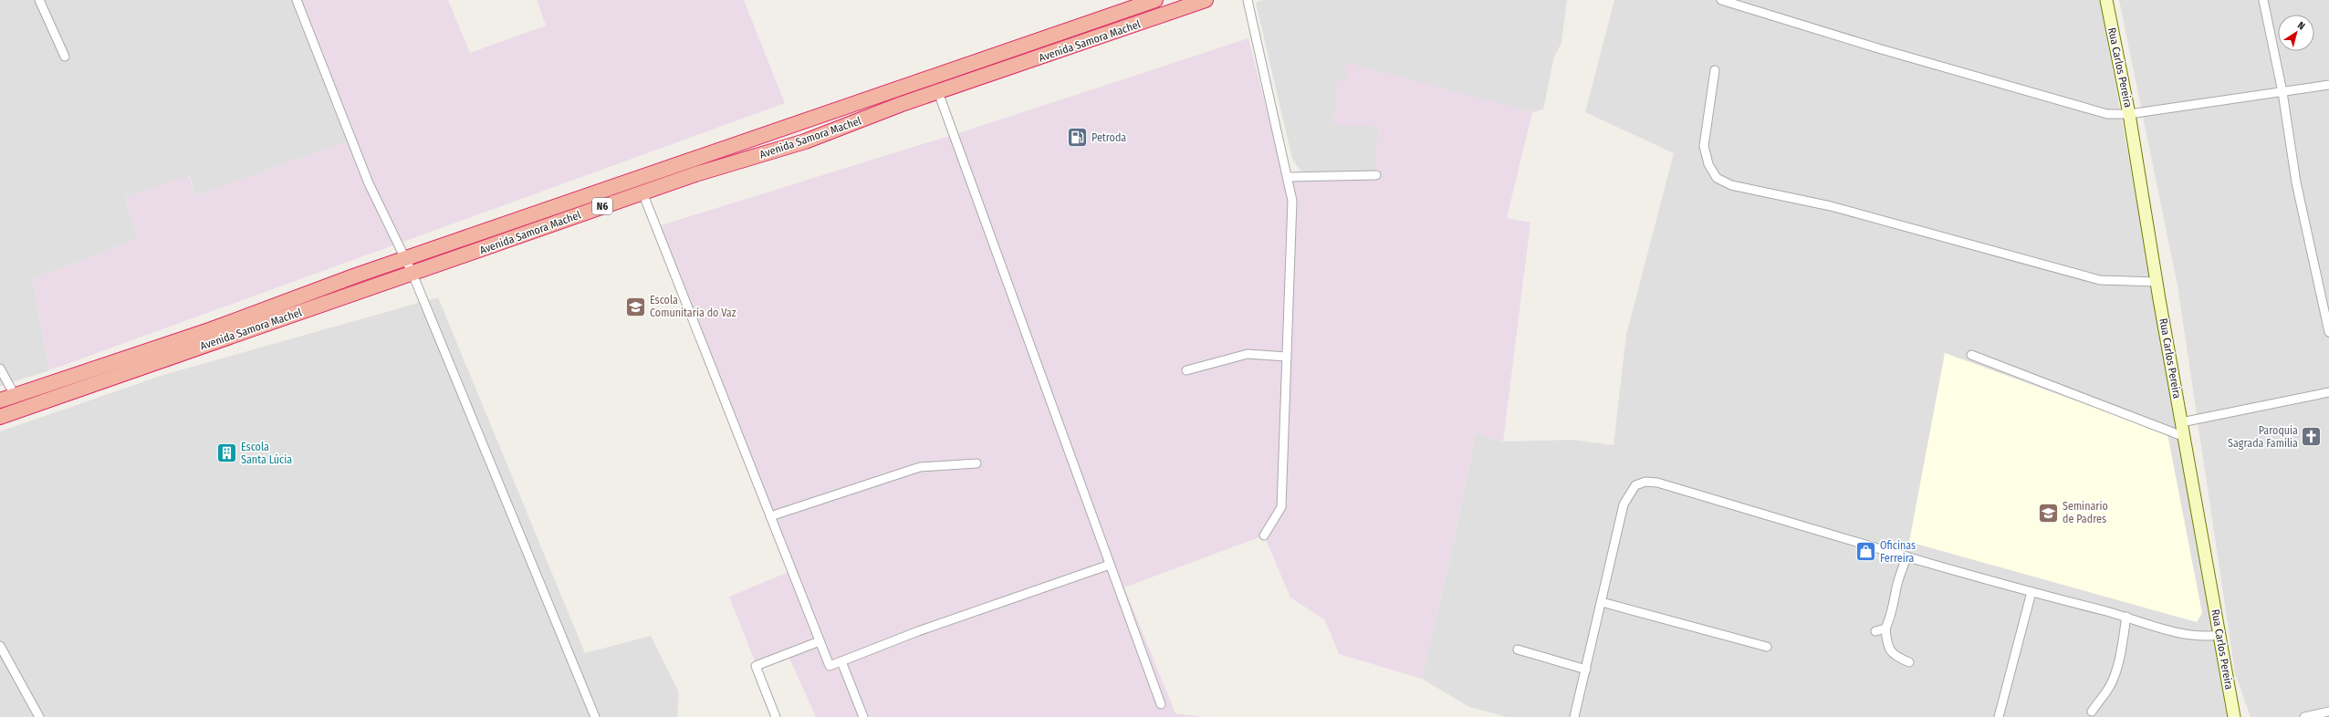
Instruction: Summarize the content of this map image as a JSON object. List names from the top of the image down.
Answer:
{
  "streets": {
    "highway": ["Avenida Samora Machel", "N6"],
    "main road": ["Rua Carlos Pereira"]
  },
  "places": {
    "fuel station": ["Petroda"],
    "school or university": ["Escola Comunitaria do Vaz", "Seminario de Padres"],
    "church": ["Paroquia Sagrada Familia"],
    "building": ["Escola Santa Lúcia"],
    "shop": ["Oficinas Ferreira"]
  },
  "north": "top right"
}
